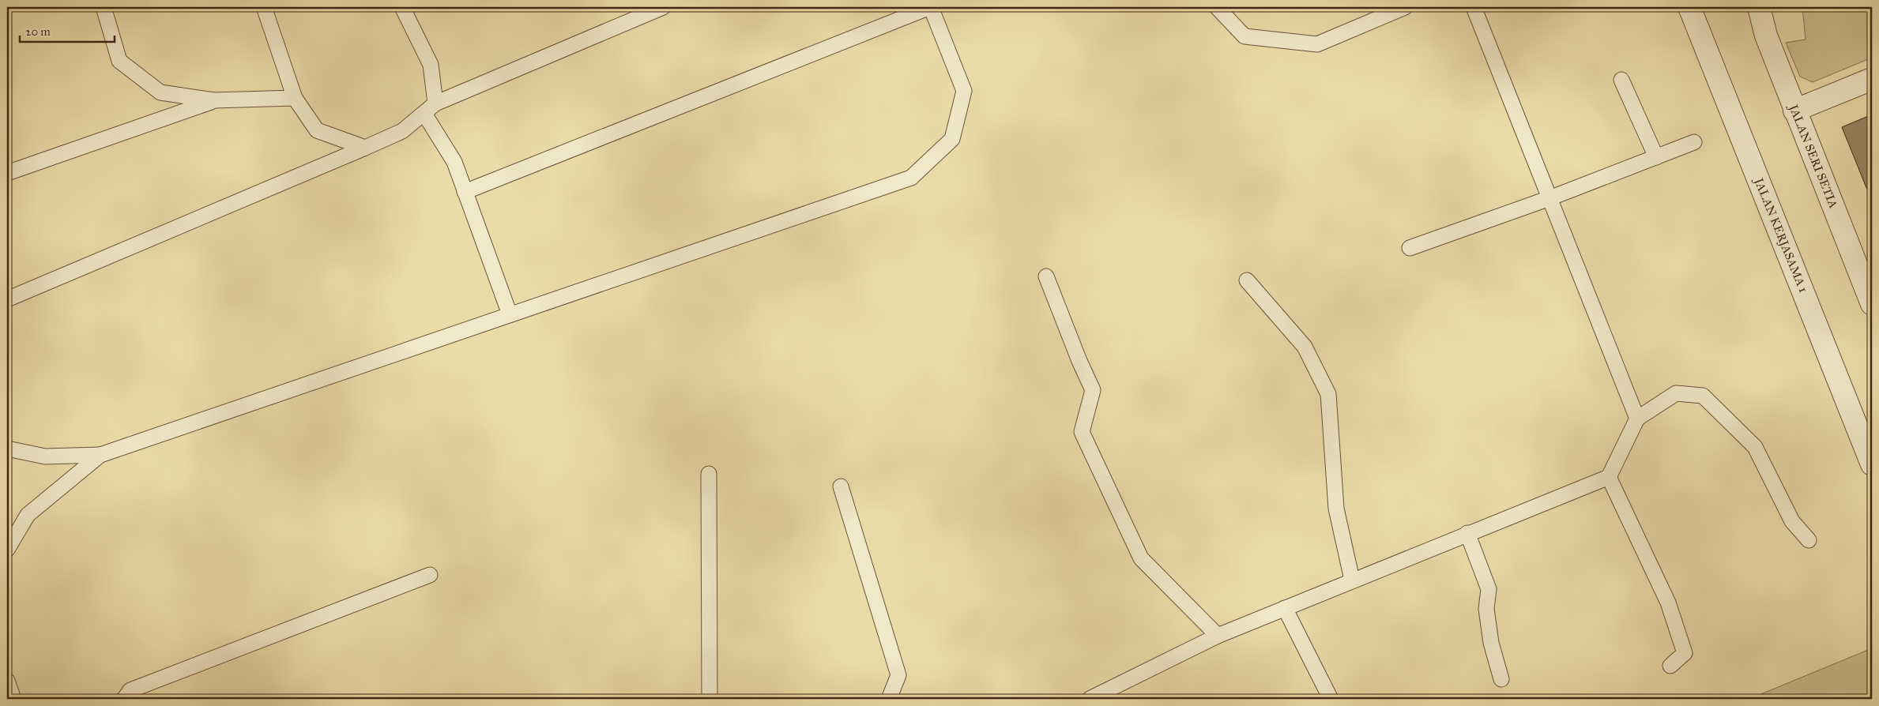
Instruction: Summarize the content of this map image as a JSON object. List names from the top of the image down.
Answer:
{
  "streets": {
    "street": ["JALAN SERI SETIA", "JALAN KERJASAMA 1"]
  },
  "scale_bar": "20 m"
}
